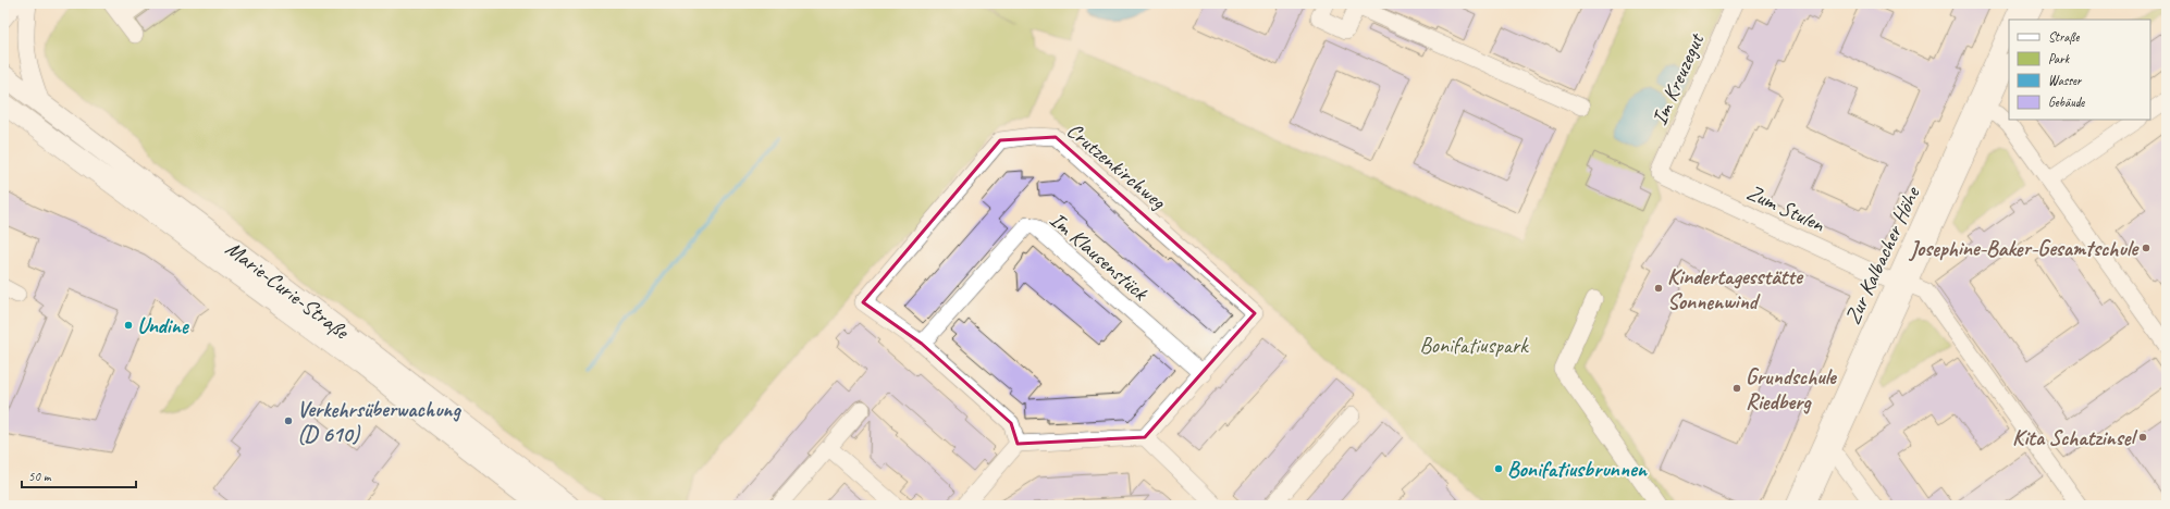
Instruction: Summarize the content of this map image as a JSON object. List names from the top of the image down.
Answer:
{
  "streets": {
    "main road": ["Marie-Curie-Straße"],
    "street": [
      "Im Kreuzegut",
      "Crutzenkirchweg",
      "Zum Stulen",
      "Im Klausenstück",
      "Zur Kalbacher Höhe"
    ]
  },
  "crossings": [
    ["Im Kreuzegut", "Zum Stulen"],
    ["Crutzenkirchweg", "Im Klausenstück"],
    ["Zum Stulen", "Zur Kalbacher Höhe"]
  ],
  "parks": ["Bonifatiuspark"],
  "places": [
    "Josephine-Baker-Gesamtschule",
    "Kindertagesstätte Sonnenwind",
    "Undine",
    "Grundschule Riedberg",
    "Verkehrsüberwachung (D 610)",
    "Kita Schatzinsel",
    "Bonifatiusbrunnen"
  ],
  "legend": [
    "Straße",
    "Park",
    "Wasser",
    "Gebäude"
  ],
  "scale_bar": "50 m"
}
